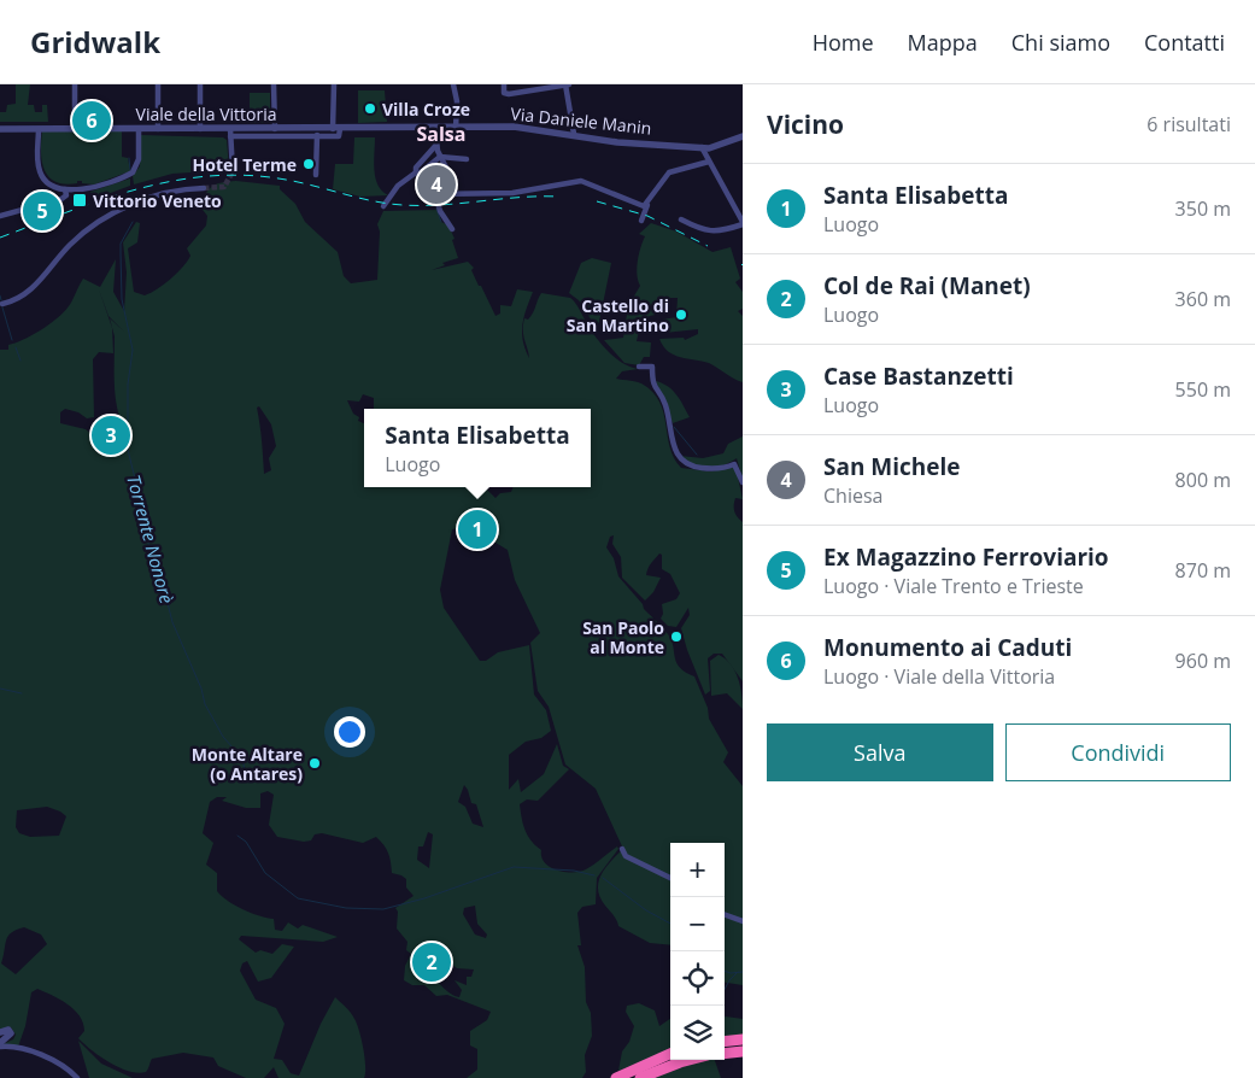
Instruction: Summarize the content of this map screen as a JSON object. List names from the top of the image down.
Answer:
{
  "streets": {
    "street": ["Viale della Vittoria", "Via Daniele Manin"]
  },
  "crossings": [
    ["Viale della Vittoria", "Via Daniele Manin"]
  ],
  "districts": ["Salsa"],
  "water": ["Torrente Nonorè"],
  "places": {
    "other": [
      "Villa Croze",
      "Hotel Terme",
      "Castello di San Martino",
      "San Paolo al Monte",
      "Monte Altare (o Antares)"
    ],
    "transit": ["Vittorio Veneto"]
  },
  "page": {
    "header": "Gridwalk",
    "nav": [
      "Home",
      "Mappa",
      "Chi siamo",
      "Contatti"
    ],
    "heading": ["Vicino", "6 risultati"],
    "pins": [
      "6",
      "4",
      "5",
      "3",
      "1",
      "2"
    ],
    "list": [
      {
        "mark": "1",
        "name": "Santa Elisabetta",
        "note": "Luogo",
        "value": "350 m"
      },
      {
        "mark": "2",
        "name": "Col de Rai (Manet)",
        "note": "Luogo",
        "value": "360 m"
      },
      {
        "mark": "3",
        "name": "Case Bastanzetti",
        "note": "Luogo",
        "value": "550 m"
      },
      {
        "mark": "4",
        "name": "San Michele",
        "note": "Chiesa",
        "value": "800 m"
      },
      {
        "mark": "5",
        "name": "Ex Magazzino Ferroviario",
        "note": "Luogo · Viale Trento e Trieste",
        "value": "870 m"
      },
      {
        "mark": "6",
        "name": "Monumento ai Caduti",
        "note": "Luogo · Viale della Vittoria",
        "value": "960 m"
      }
    ],
    "popup": ["Santa Elisabetta", "Luogo"],
    "buttons": ["Salva", "Condividi"],
    "map_buttons": ["+", "−"]
  }
}
